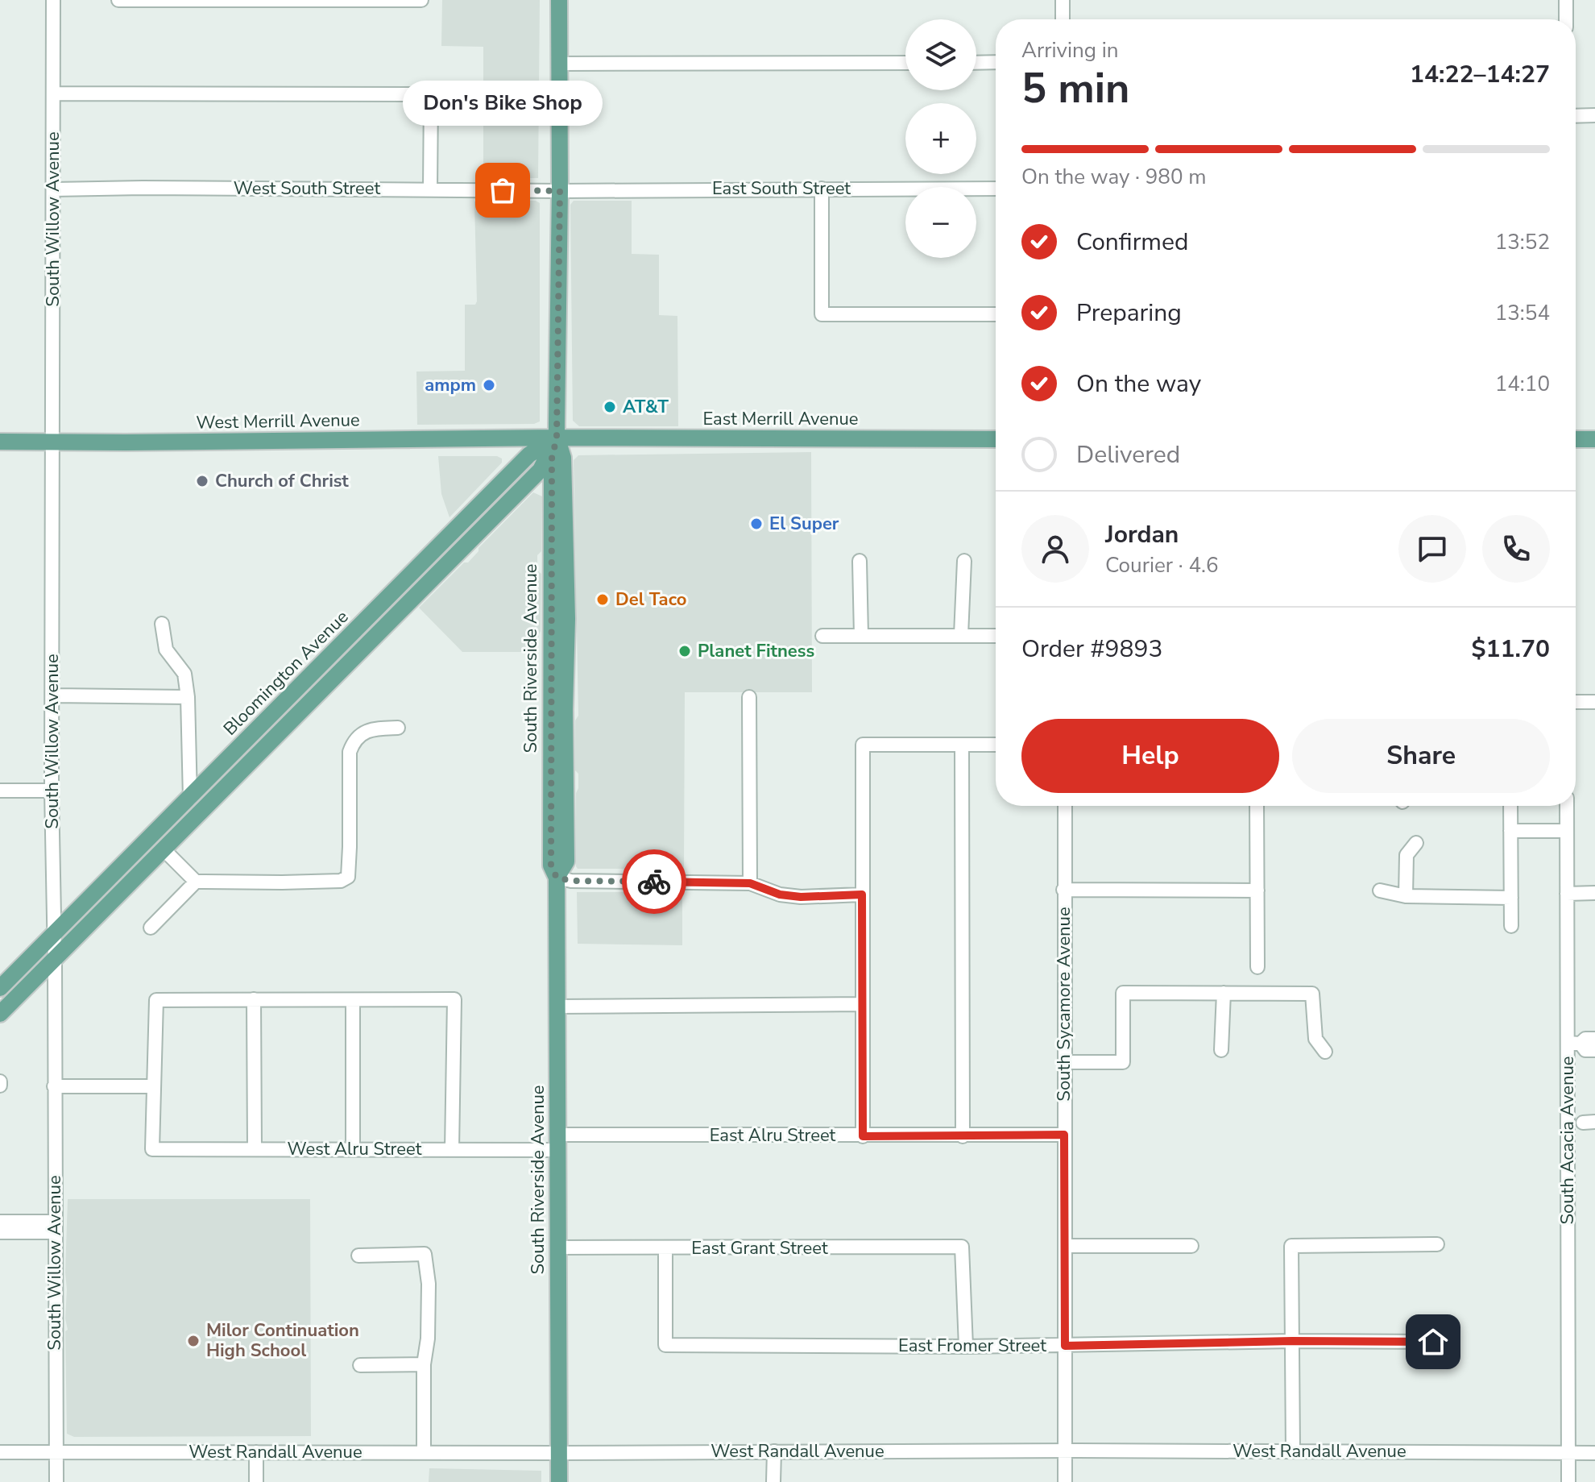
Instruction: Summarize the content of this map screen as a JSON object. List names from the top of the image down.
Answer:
{
  "streets": {
    "main road": [
      "East Merrill Avenue",
      "West Merrill Avenue",
      "South Riverside Avenue",
      "Bloomington Avenue"
    ],
    "street": [
      "West South Street",
      "East South Street",
      "South Willow Avenue",
      "South Sycamore Avenue",
      "East Alru Street",
      "South Acacia Avenue",
      "West Alru Street",
      "East Grant Street",
      "East Fromer Street",
      "West Randall Avenue"
    ]
  },
  "crossings": [
    ["West South Street", "East South Street"],
    ["West South Street", "South Willow Avenue"],
    ["West South Street", "South Riverside Avenue"],
    ["East South Street", "South Riverside Avenue"],
    ["South Willow Avenue", "West Merrill Avenue"],
    ["South Willow Avenue", "Bloomington Avenue"],
    ["South Willow Avenue", "West Randall Avenue"],
    ["East Merrill Avenue", "West Merrill Avenue"],
    ["East Merrill Avenue", "South Riverside Avenue"],
    ["East Merrill Avenue", "Bloomington Avenue"],
    ["West Merrill Avenue", "South Riverside Avenue"],
    ["West Merrill Avenue", "Bloomington Avenue"],
    ["South Riverside Avenue", "Bloomington Avenue"],
    ["South Riverside Avenue", "East Alru Street"],
    ["South Riverside Avenue", "West Alru Street"],
    ["South Riverside Avenue", "East Grant Street"],
    ["South Riverside Avenue", "West Randall Avenue"],
    ["South Sycamore Avenue", "East Alru Street"],
    ["South Sycamore Avenue", "East Fromer Street"],
    ["South Sycamore Avenue", "West Randall Avenue"],
    ["East Alru Street", "West Alru Street"],
    ["South Acacia Avenue", "West Randall Avenue"],
    ["East Grant Street", "East Fromer Street"]
  ],
  "places": [
    "Don's Bike Shop",
    "ampm",
    "AT&T",
    "Church of Christ",
    "El Super",
    "Del Taco",
    "Planet Fitness",
    "Milor Continuation High School"
  ],
  "page": {
    "map_buttons": ["+", "−"],
    "heading": ["5 min", "Arriving in", "14:22–14:27"],
    "panel": [
      "Jordan",
      "Courier · 4.6",
      "Order #9893",
      "$11.70"
    ],
    "bubble": "Don's Bike Shop",
    "bar": "On the way · 980 m",
    "list": [
      ["Confirmed", "13:52"],
      ["Preparing", "13:54"],
      ["On the way", "14:10"],
      "Delivered"
    ],
    "buttons": ["Help", "Share"]
  }
}
